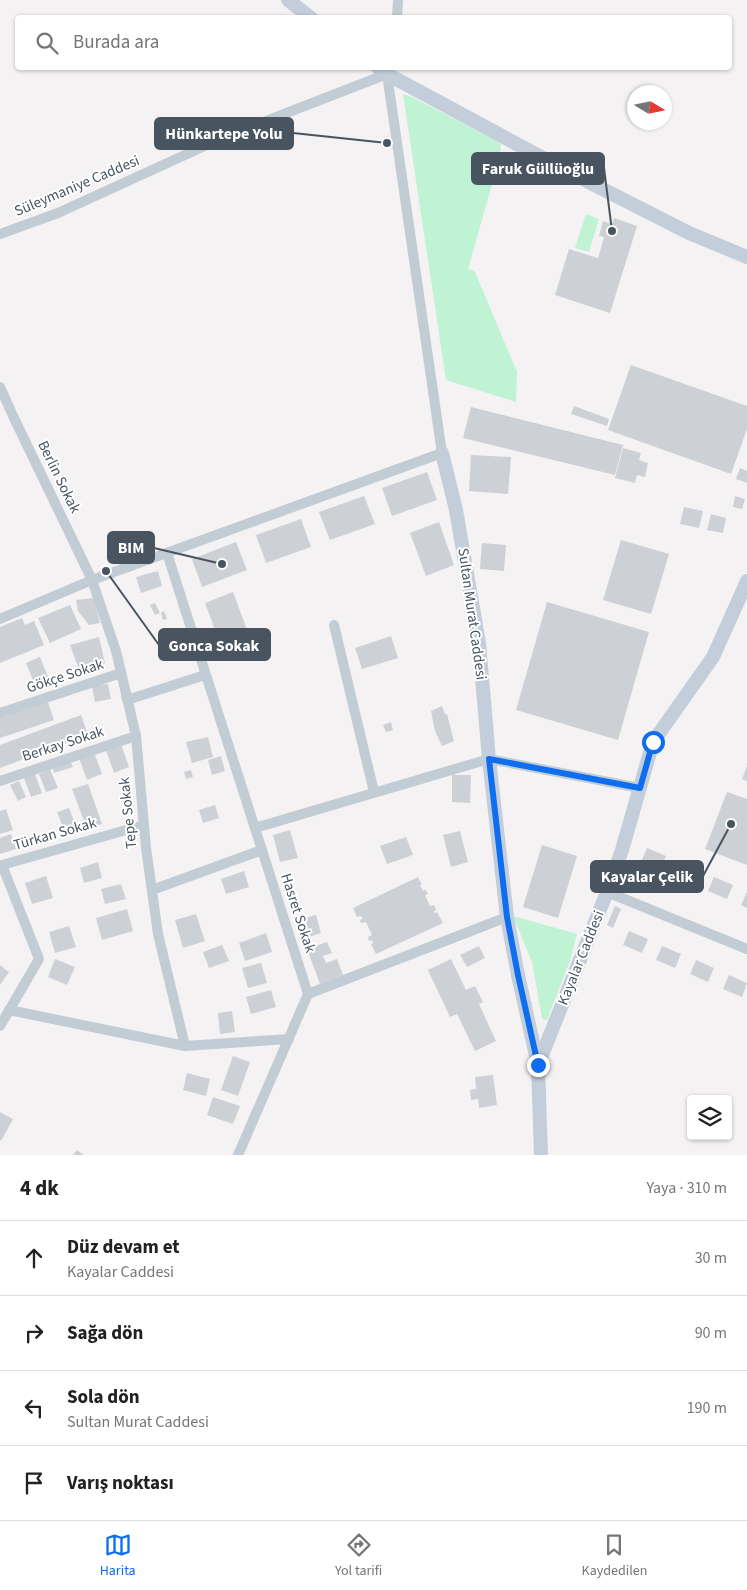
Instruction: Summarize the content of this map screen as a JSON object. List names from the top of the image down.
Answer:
{
  "streets": {
    "street": [
      "Süleymaniye Caddesi",
      "Berlin Sokak",
      "Sultan Murat Caddesi",
      "Gökçe Sokak",
      "Berkay Sokak",
      "Tepe Sokak",
      "Türkan Sokak",
      "Hasret Sokak",
      "Kayalar Caddesi"
    ]
  },
  "crossings": [
    ["Süleymaniye Caddesi", "Sultan Murat Caddesi"],
    ["Berlin Sokak", "Tepe Sokak"],
    ["Sultan Murat Caddesi", "Kayalar Caddesi"],
    ["Gökçe Sokak", "Tepe Sokak"],
    ["Gökçe Sokak", "Hasret Sokak"],
    ["Berkay Sokak", "Tepe Sokak"],
    ["Tepe Sokak", "Türkan Sokak"]
  ],
  "places": [
    "Hünkartepe Yolu",
    "Faruk Güllüoğlu",
    "BIM",
    "Gonca Sokak",
    "Kayalar Çelik"
  ],
  "north": "right",
  "page": {
    "search": "Burada ara",
    "heading": ["4 dk", "Yaya · 310 m"],
    "list": [
      ["Düz devam et", "Kayalar Caddesi", "30 m"],
      ["Sağa dön", "90 m"],
      ["Sola dön", "Sultan Murat Caddesi", "190 m"],
      "Varış noktası"
    ],
    "nav": ["Harita", "Yol tarifi", "Kaydedilen"]
  }
}
